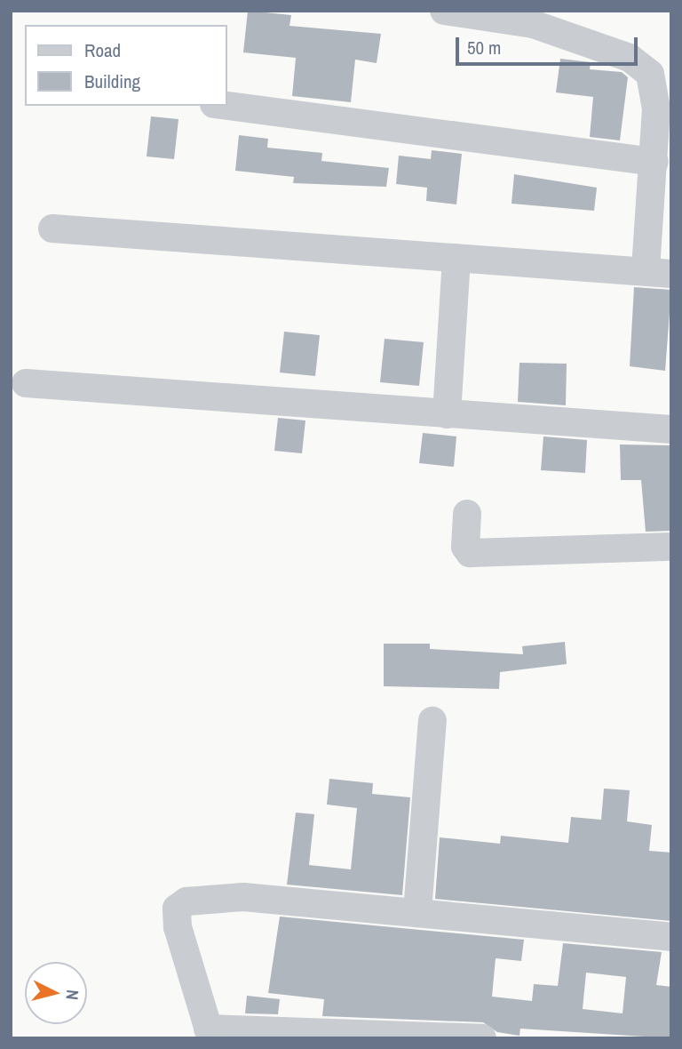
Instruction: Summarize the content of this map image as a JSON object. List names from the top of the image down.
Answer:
{
  "legend": ["Road", "Building"],
  "scale_bar": "50 m",
  "north": "right"
}
